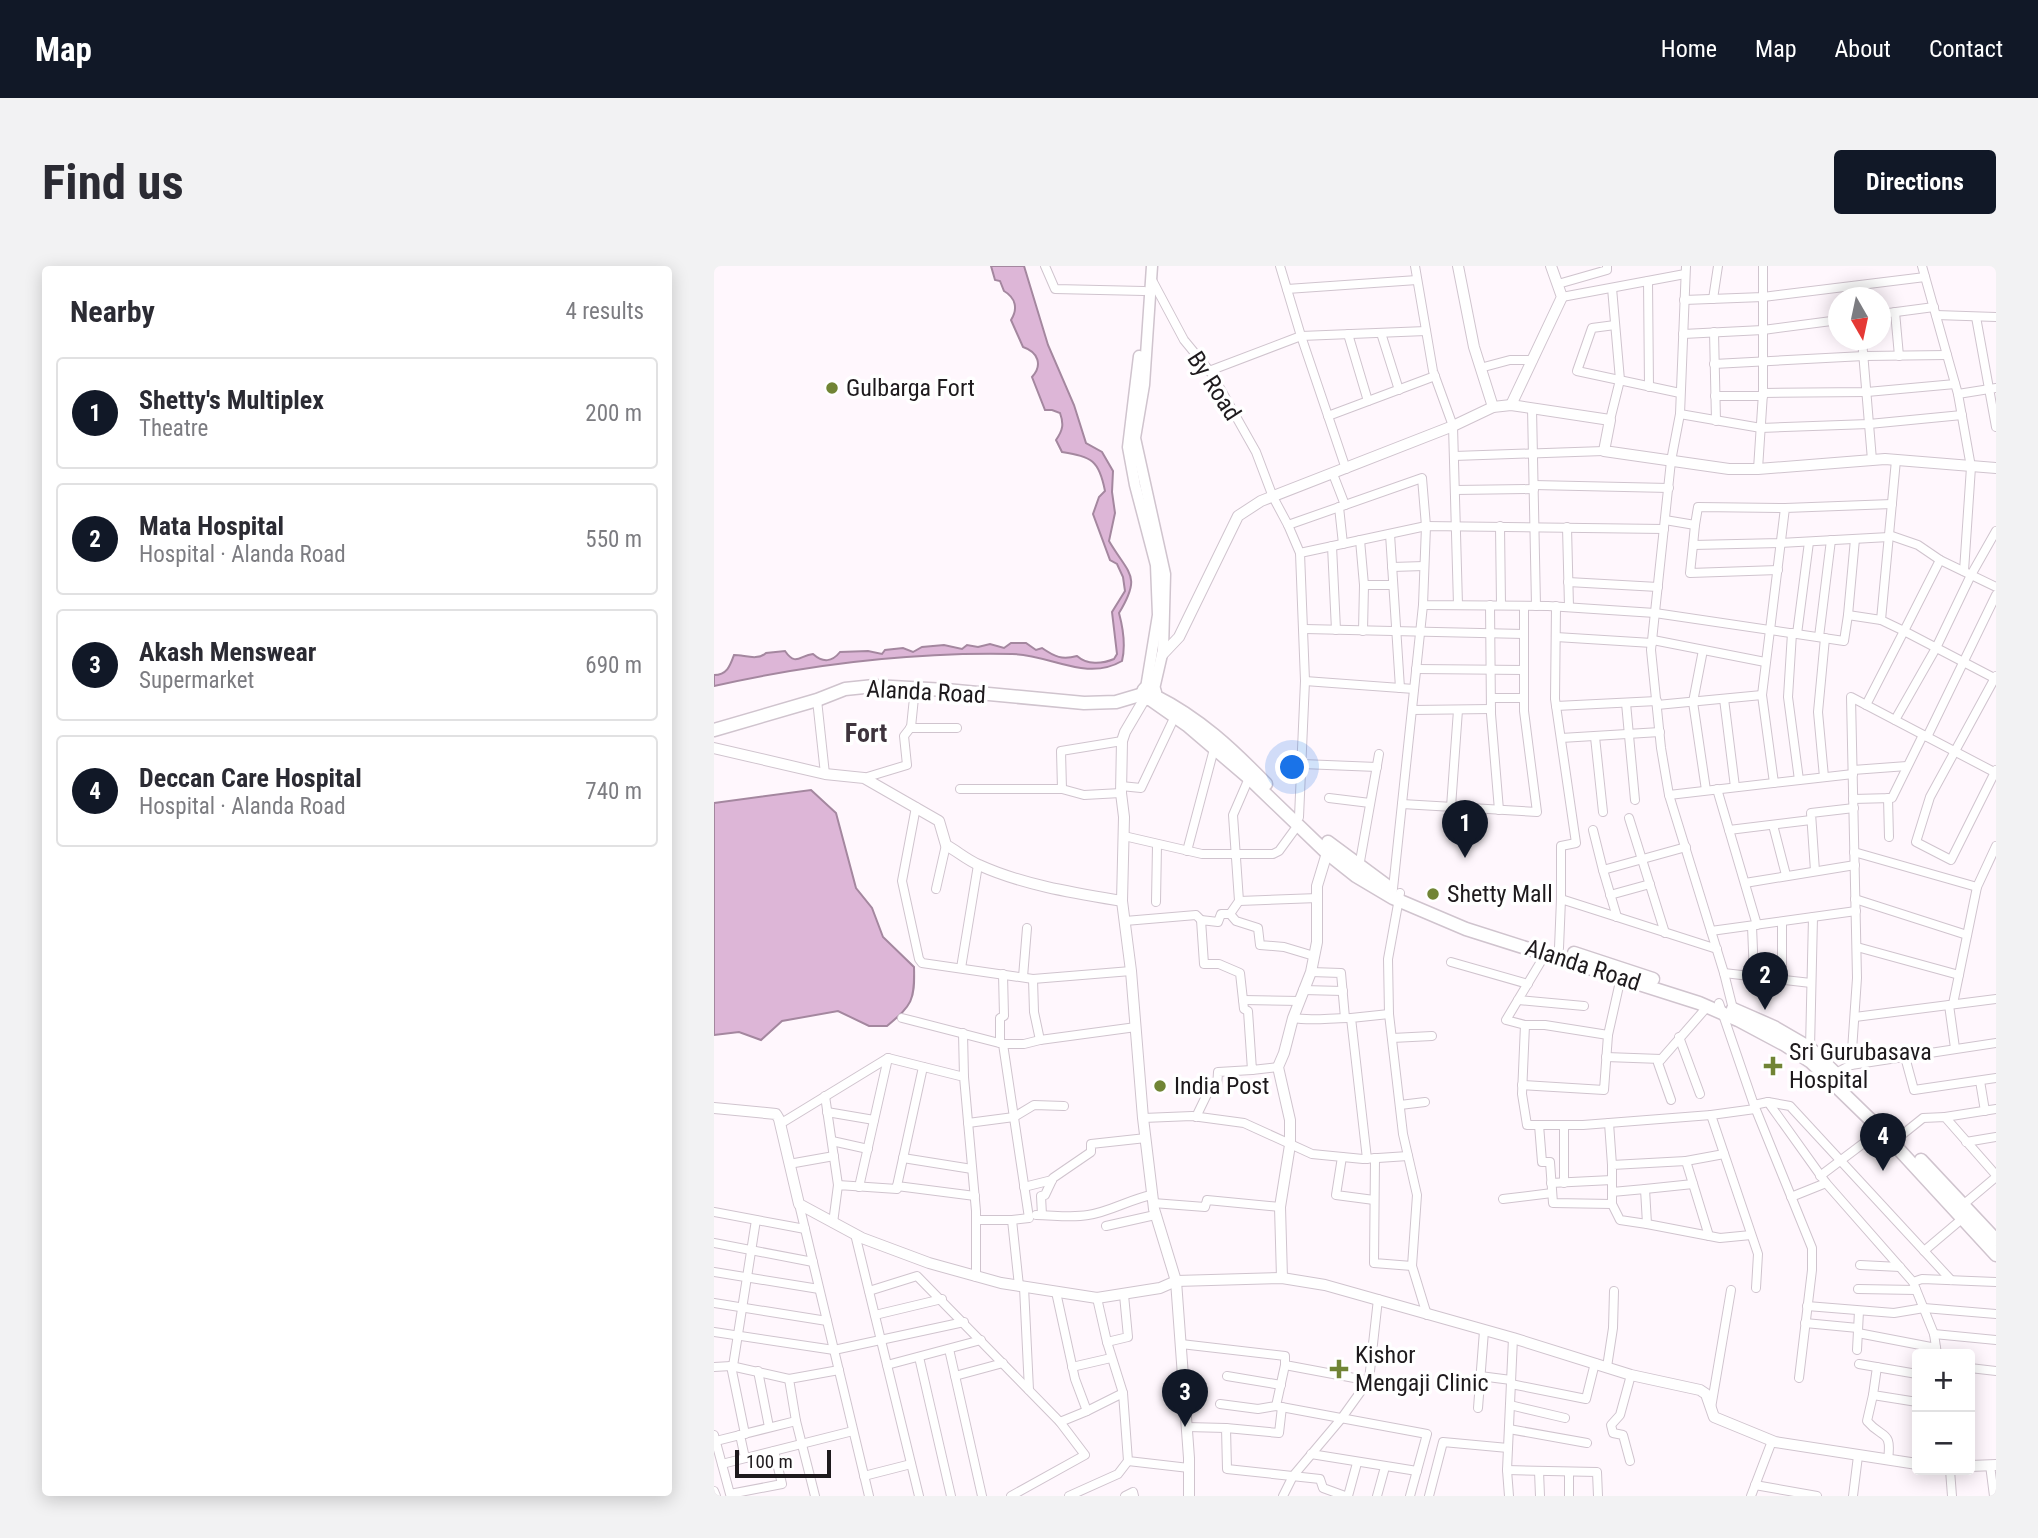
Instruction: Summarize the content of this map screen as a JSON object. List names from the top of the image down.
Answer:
{
  "streets": {
    "main road": ["Alanda Road"],
    "street": ["By Road"]
  },
  "crossings": [
    ["By Road", "Alanda Road"]
  ],
  "districts": ["Fort"],
  "places": {
    "other": ["Gulbarga Fort", "Shetty Mall", "India Post"],
    "health": ["Sri Gurubasava Hospital", "Kishor Mengaji Clinic"]
  },
  "scale_bar": "100 m",
  "north": "bottom",
  "page": {
    "header": "Map",
    "nav": [
      "Home",
      "Map",
      "About",
      "Contact"
    ],
    "buttons": "Directions",
    "title": "Find us",
    "heading": ["Nearby", "4 results"],
    "list": [
      {
        "mark": "1",
        "name": "Shetty's Multiplex",
        "note": "Theatre",
        "value": "200 m"
      },
      {
        "mark": "2",
        "name": "Mata Hospital",
        "note": "Hospital · Alanda Road",
        "value": "550 m"
      },
      {
        "mark": "3",
        "name": "Akash Menswear",
        "note": "Supermarket",
        "value": "690 m"
      },
      {
        "mark": "4",
        "name": "Deccan Care Hospital",
        "note": "Hospital · Alanda Road",
        "value": "740 m"
      }
    ],
    "pins": [
      "1",
      "2",
      "4",
      "3"
    ],
    "map_buttons": ["+", "−"],
    "scale": "100 m"
  }
}
